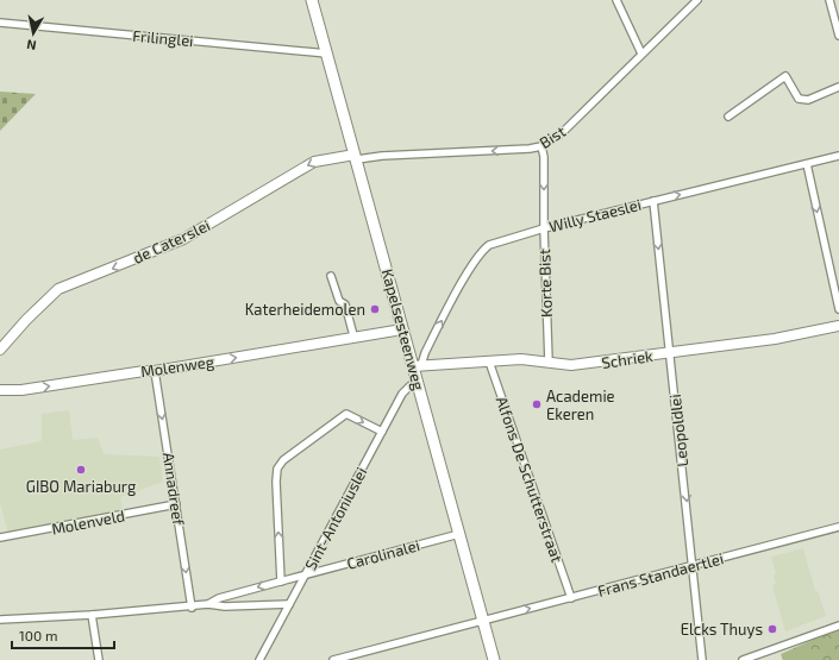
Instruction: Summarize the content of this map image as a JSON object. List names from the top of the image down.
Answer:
{
  "streets": {
    "main road": ["Kapelsesteenweg"],
    "street": [
      "Frilinglei",
      "Bist",
      "Willy Staeslei",
      "de Caterslei",
      "Korte Bist",
      "Schriek",
      "Molenweg",
      "Leopoldlei",
      "Alfons De Schutterstraat",
      "Annadreef",
      "Sint-Antoniuslei",
      "Molenveld",
      "Carolinalei",
      "Frans Standaertlei"
    ]
  },
  "crossings": [
    ["Frilinglei", "Kapelsesteenweg"],
    ["Bist", "de Caterslei"],
    ["Bist", "Korte Bist"],
    ["Bist", "Kapelsesteenweg"],
    ["Willy Staeslei", "Korte Bist"],
    ["Willy Staeslei", "Kapelsesteenweg"],
    ["Willy Staeslei", "Schriek"],
    ["Willy Staeslei", "Leopoldlei"],
    ["de Caterslei", "Kapelsesteenweg"],
    ["Korte Bist", "Schriek"],
    ["Kapelsesteenweg", "Schriek"],
    ["Kapelsesteenweg", "Molenweg"],
    ["Kapelsesteenweg", "Sint-Antoniuslei"],
    ["Kapelsesteenweg", "Carolinalei"],
    ["Kapelsesteenweg", "Frans Standaertlei"],
    ["Schriek", "Leopoldlei"],
    ["Schriek", "Alfons De Schutterstraat"],
    ["Molenweg", "Annadreef"],
    ["Leopoldlei", "Frans Standaertlei"],
    ["Alfons De Schutterstraat", "Frans Standaertlei"],
    ["Annadreef", "Molenveld"],
    ["Sint-Antoniuslei", "Carolinalei"]
  ],
  "one_way": [
    "Bist",
    "Willy Staeslei",
    "de Caterslei",
    "Korte Bist",
    "Molenweg",
    "Leopoldlei",
    "Annadreef"
  ],
  "places": [
    "Katerheidemolen",
    "Academie Ekeren",
    "GIBO Mariaburg",
    "Elcks Thuys"
  ],
  "scale_bar": "100 m",
  "north": "bottom"
}
